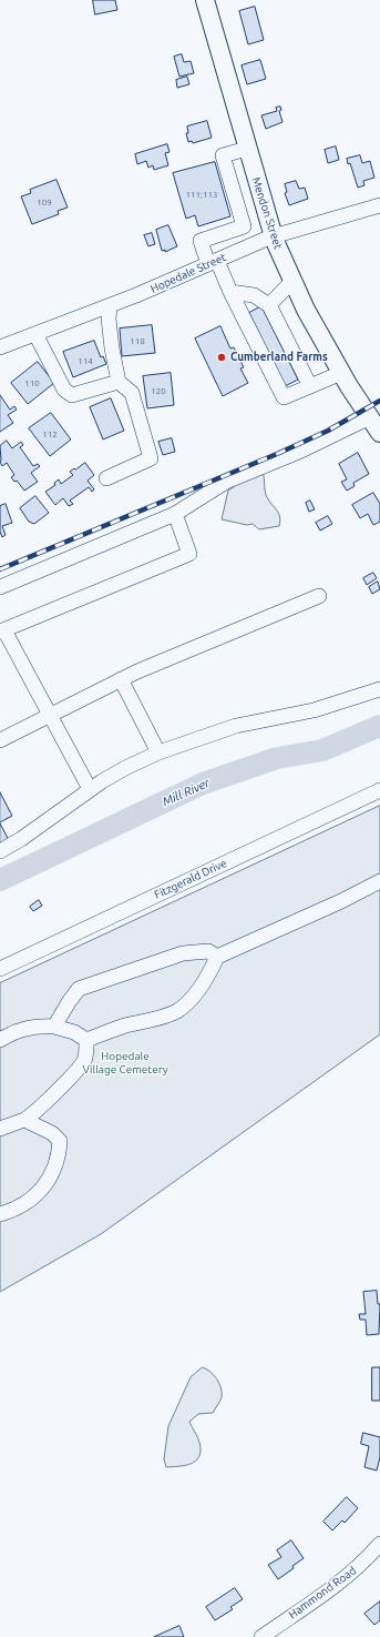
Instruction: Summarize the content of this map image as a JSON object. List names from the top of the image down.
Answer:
{
  "streets": {
    "main road": ["Mendon Street"],
    "street": ["Hopedale Street", "Fitzgerald Drive", "Hammond Road"]
  },
  "crossings": [
    ["Mendon Street", "Hopedale Street"]
  ],
  "water": ["Mill River"],
  "parks": ["Hopedale Village Cemetery"],
  "places": ["Cumberland Farms"],
  "house_numbers": [
    "111;113",
    "109",
    "118",
    "114",
    "110",
    "120",
    "112"
  ]
}
